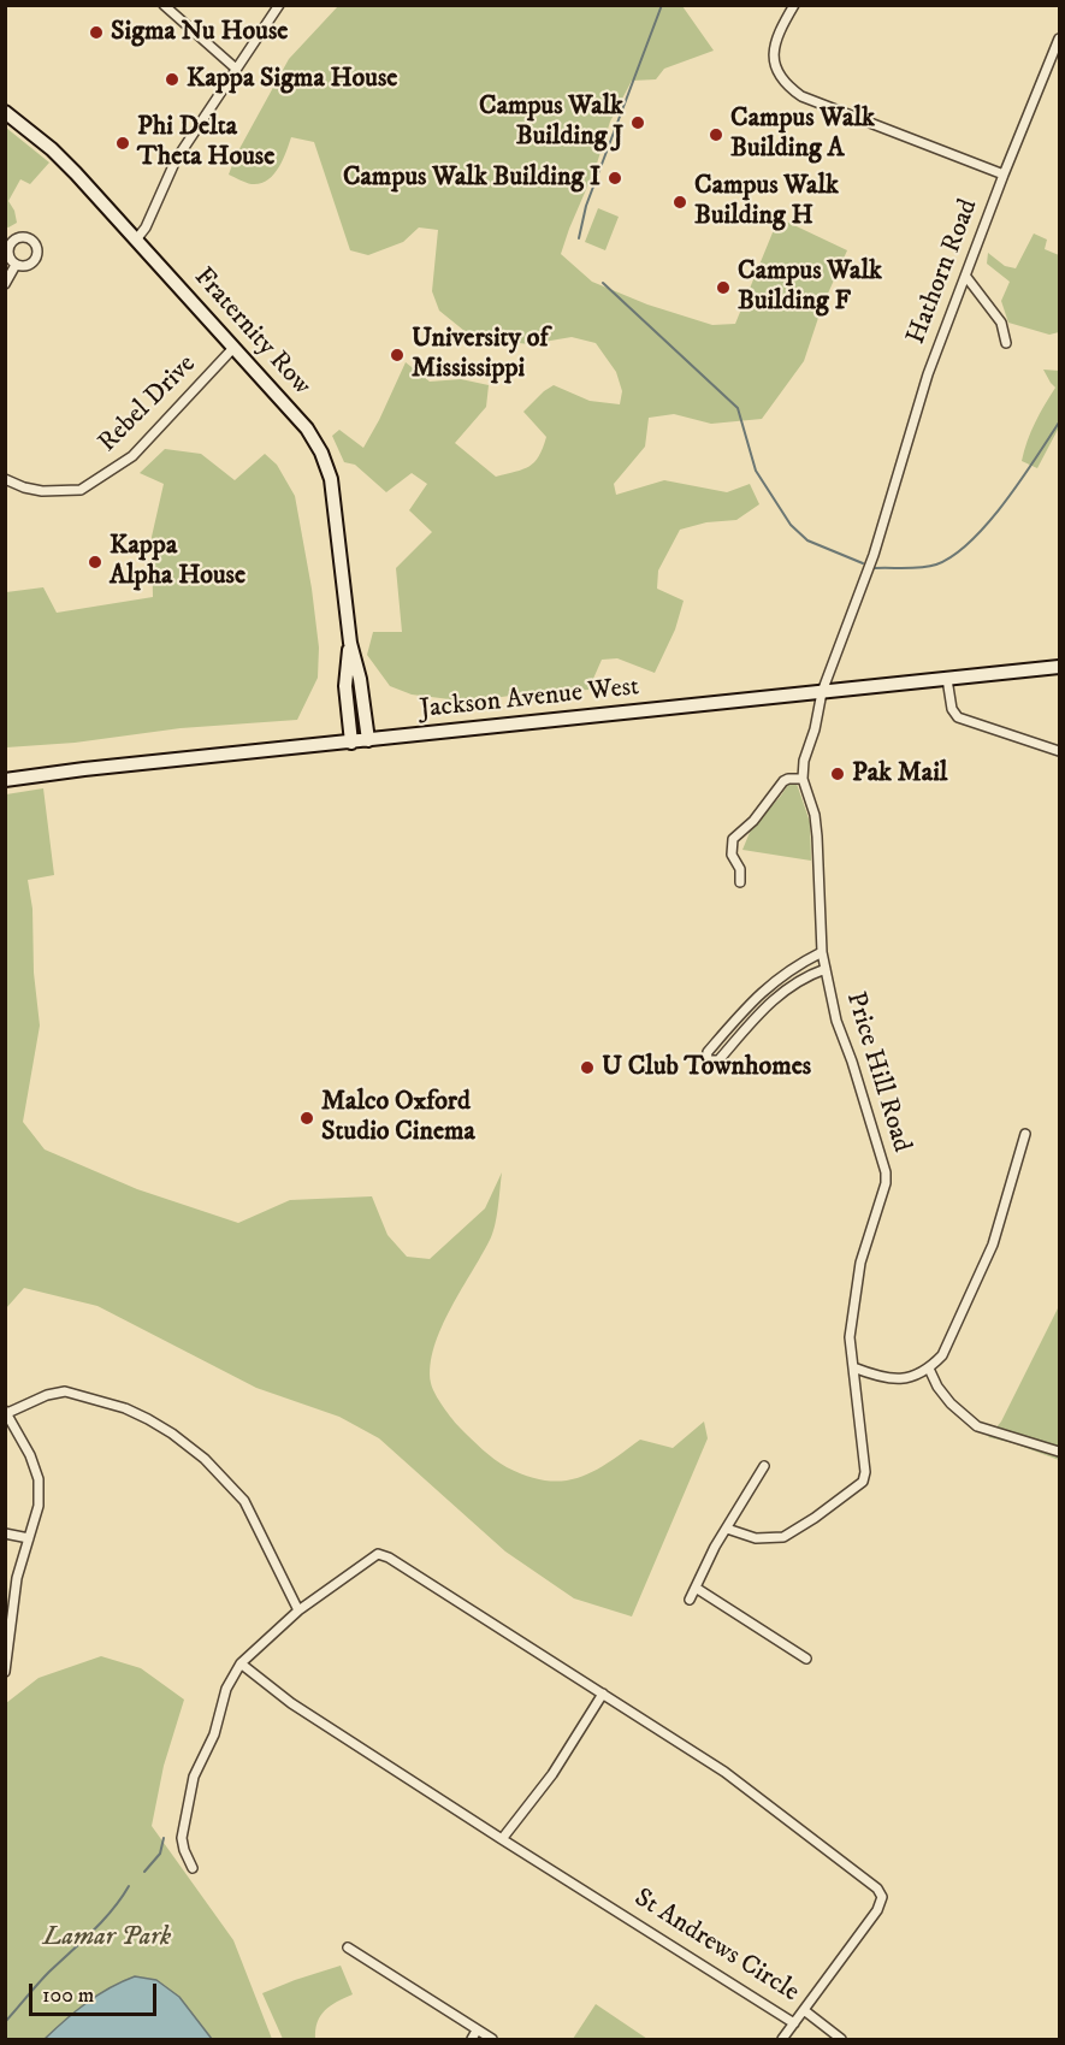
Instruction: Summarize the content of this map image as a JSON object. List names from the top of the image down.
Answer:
{
  "streets": {
    "main road": ["Fraternity Row", "Jackson Avenue West"],
    "street": [
      "Hathorn Road",
      "Rebel Drive",
      "Price Hill Road",
      "St Andrews Circle"
    ]
  },
  "crossings": [
    ["Hathorn Road", "Jackson Avenue West"],
    ["Hathorn Road", "Price Hill Road"],
    ["Fraternity Row", "Rebel Drive"],
    ["Fraternity Row", "Jackson Avenue West"],
    ["Jackson Avenue West", "Price Hill Road"]
  ],
  "parks": ["Lamar Park"],
  "places": [
    "Sigma Nu House",
    "Kappa Sigma House",
    "Campus Walk Building J",
    "Campus Walk Building A",
    "Phi Delta Theta House",
    "Campus Walk Building I",
    "Campus Walk Building H",
    "Campus Walk Building F",
    "University of Mississippi",
    "Kappa Alpha House",
    "Pak Mail",
    "U Club Townhomes",
    "Malco Oxford Studio Cinema"
  ],
  "scale_bar": "100 m"
}
